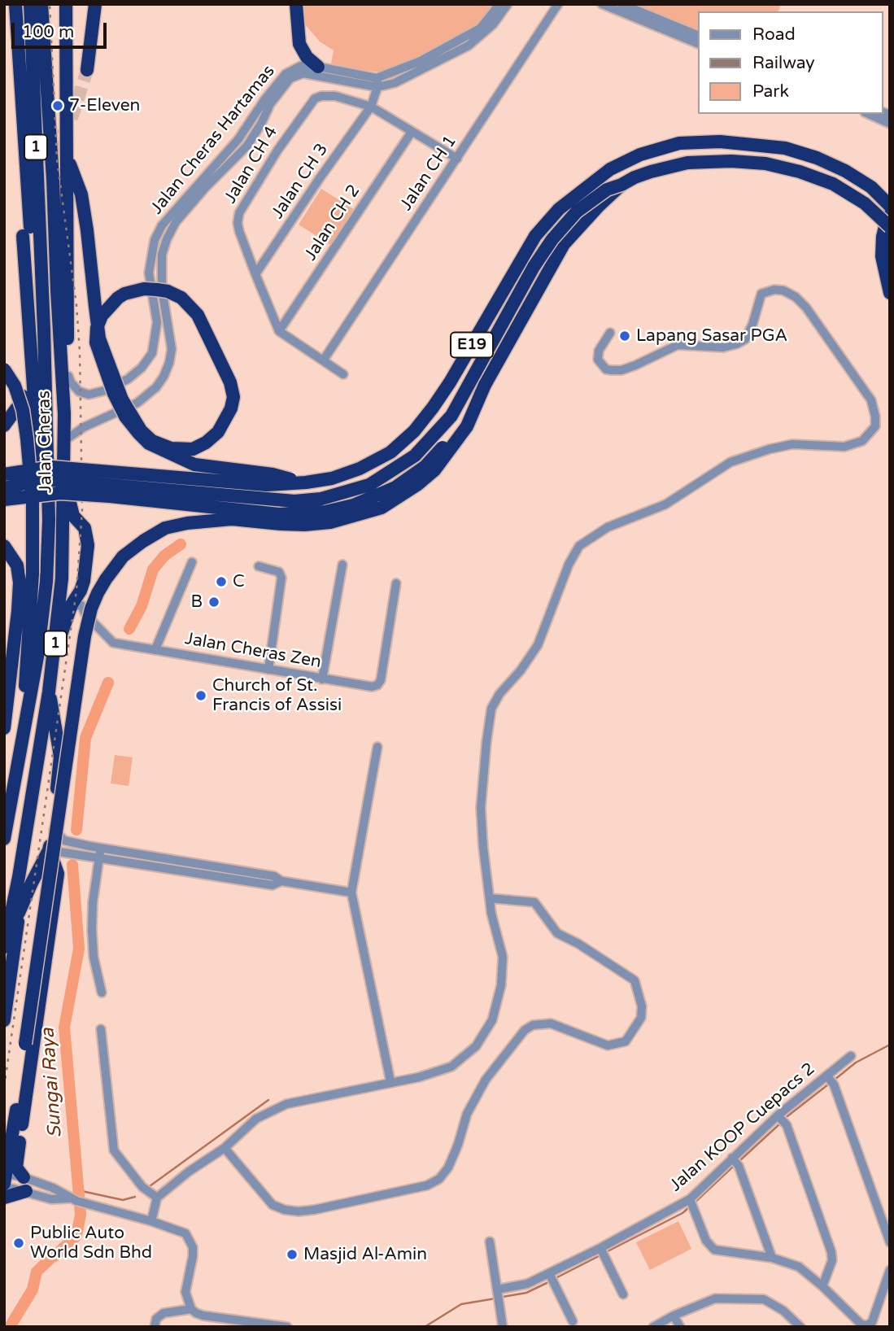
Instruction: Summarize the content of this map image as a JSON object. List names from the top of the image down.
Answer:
{
  "streets": {
    "highway": ["1", "E19", "Jalan Cheras"],
    "street": [
      "Jalan Cheras Hartamas",
      "Jalan CH 4",
      "Jalan CH 1",
      "Jalan CH 3",
      "Jalan CH 2",
      "Jalan Cheras Zen",
      "Jalan KOOP Cuepacs 2"
    ]
  },
  "crossings": [
    ["Jalan Cheras Hartamas", "Jalan CH 3"],
    ["Jalan Cheras Hartamas", "Jalan Cheras"],
    ["Jalan CH 4", "Jalan CH 3"],
    ["Jalan CH 4", "Jalan CH 2"]
  ],
  "water": ["Sungai Raya"],
  "places": [
    "7-Eleven",
    "Lapang Sasar PGA",
    "C",
    "B",
    "Church of St. Francis of Assisi",
    "Public Auto World Sdn Bhd",
    "Masjid Al-Amin"
  ],
  "legend": ["Road", "Railway", "Park"],
  "scale_bar": "100 m"
}
